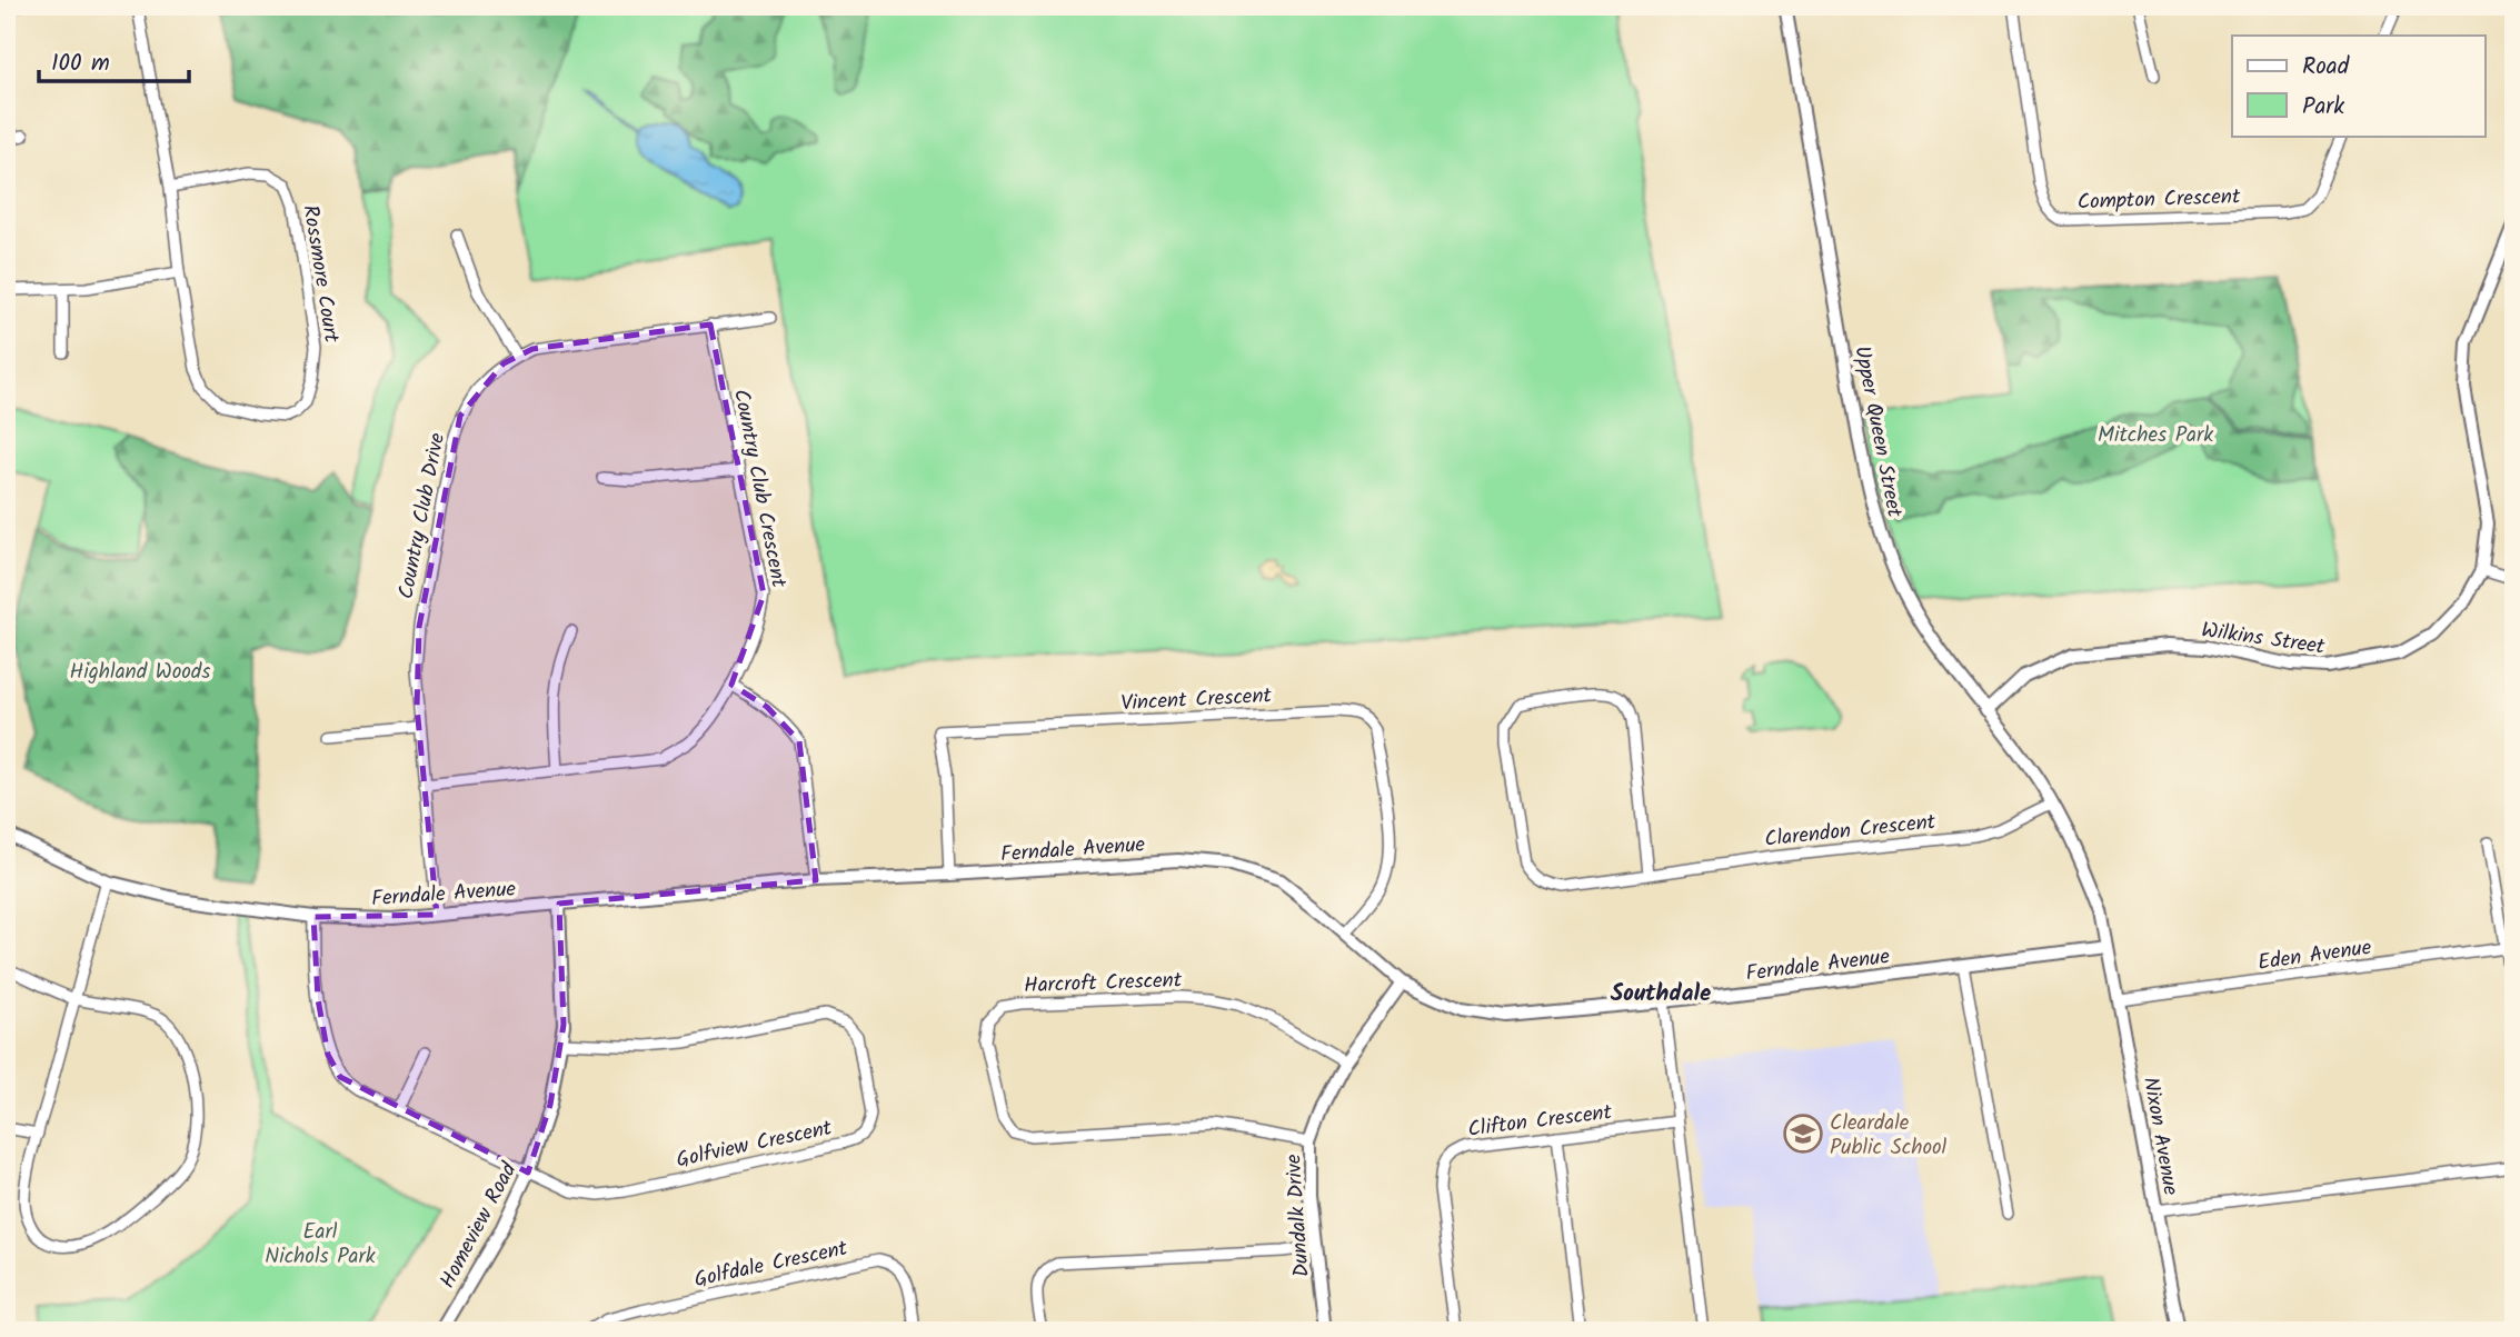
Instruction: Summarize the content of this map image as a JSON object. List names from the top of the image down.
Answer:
{
  "streets": {
    "street": [
      "Compton Crescent",
      "Rossmore Court",
      "Upper Queen Street",
      "Country Club Crescent",
      "Country Club Drive",
      "Wilkins Street",
      "Vincent Crescent",
      "Clarendon Crescent",
      "Ferndale Avenue",
      "Eden Avenue",
      "Harcroft Crescent",
      "Clifton Crescent",
      "Nixon Avenue",
      "Golfview Crescent",
      "Dundalk Drive",
      "Homeview Road",
      "Golfdale Crescent"
    ]
  },
  "crossings": [
    ["Upper Queen Street", "Wilkins Street"],
    ["Upper Queen Street", "Clarendon Crescent"],
    ["Upper Queen Street", "Ferndale Avenue"],
    ["Upper Queen Street", "Nixon Avenue"],
    ["Country Club Crescent", "Country Club Drive"],
    ["Country Club Drive", "Ferndale Avenue"],
    ["Vincent Crescent", "Ferndale Avenue"],
    ["Ferndale Avenue", "Nixon Avenue"],
    ["Ferndale Avenue", "Dundalk Drive"],
    ["Ferndale Avenue", "Homeview Road"],
    ["Eden Avenue", "Nixon Avenue"],
    ["Harcroft Crescent", "Dundalk Drive"],
    ["Golfview Crescent", "Homeview Road"]
  ],
  "districts": ["Southdale"],
  "parks": ["Mitches Park", "Highland Woods", "Earl Nichols Park"],
  "places": {
    "school or university": ["Cleardale Public School"]
  },
  "legend": ["Road", "Park"],
  "scale_bar": "100 m"
}
